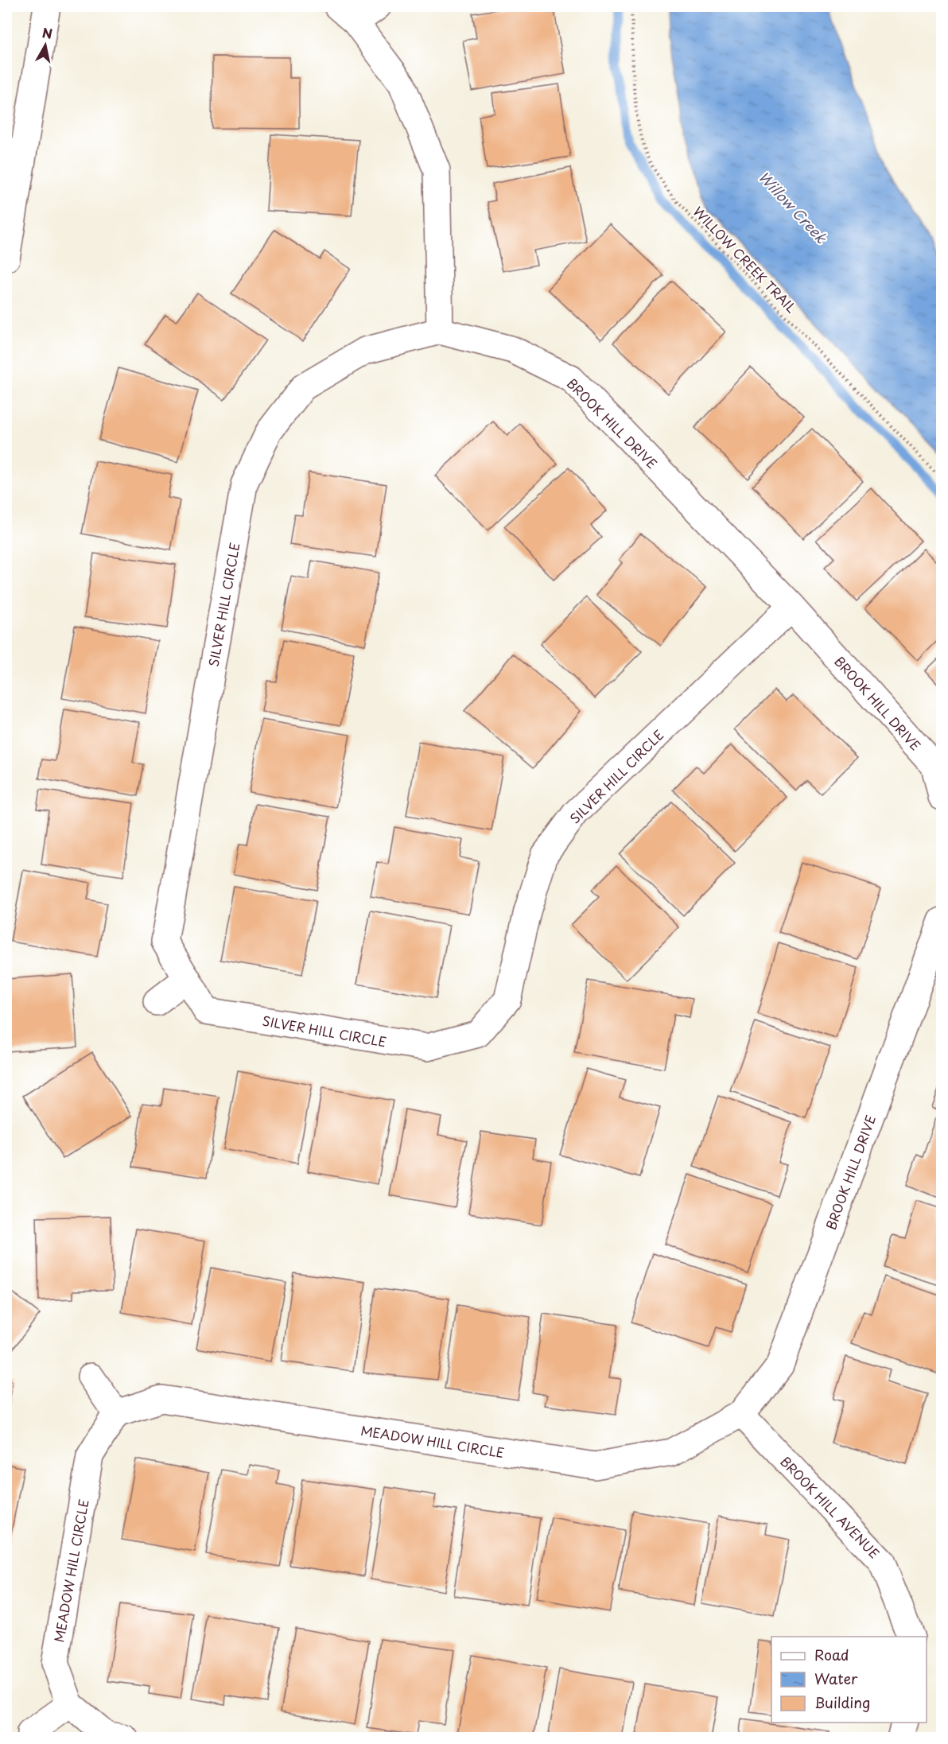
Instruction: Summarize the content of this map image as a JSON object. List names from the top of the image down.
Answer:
{
  "streets": {
    "street": [
      "BROOK HILL DRIVE",
      "SILVER HILL CIRCLE",
      "MEADOW HILL CIRCLE",
      "BROOK HILL AVENUE"
    ],
    "path": ["WILLOW CREEK TRAIL"]
  },
  "crossings": [
    ["BROOK HILL DRIVE", "SILVER HILL CIRCLE"],
    ["BROOK HILL DRIVE", "MEADOW HILL CIRCLE"],
    ["BROOK HILL DRIVE", "BROOK HILL AVENUE"],
    ["MEADOW HILL CIRCLE", "BROOK HILL AVENUE"]
  ],
  "water": ["Willow Creek"],
  "legend": ["Road", "Water", "Building"],
  "north": "top"
}
